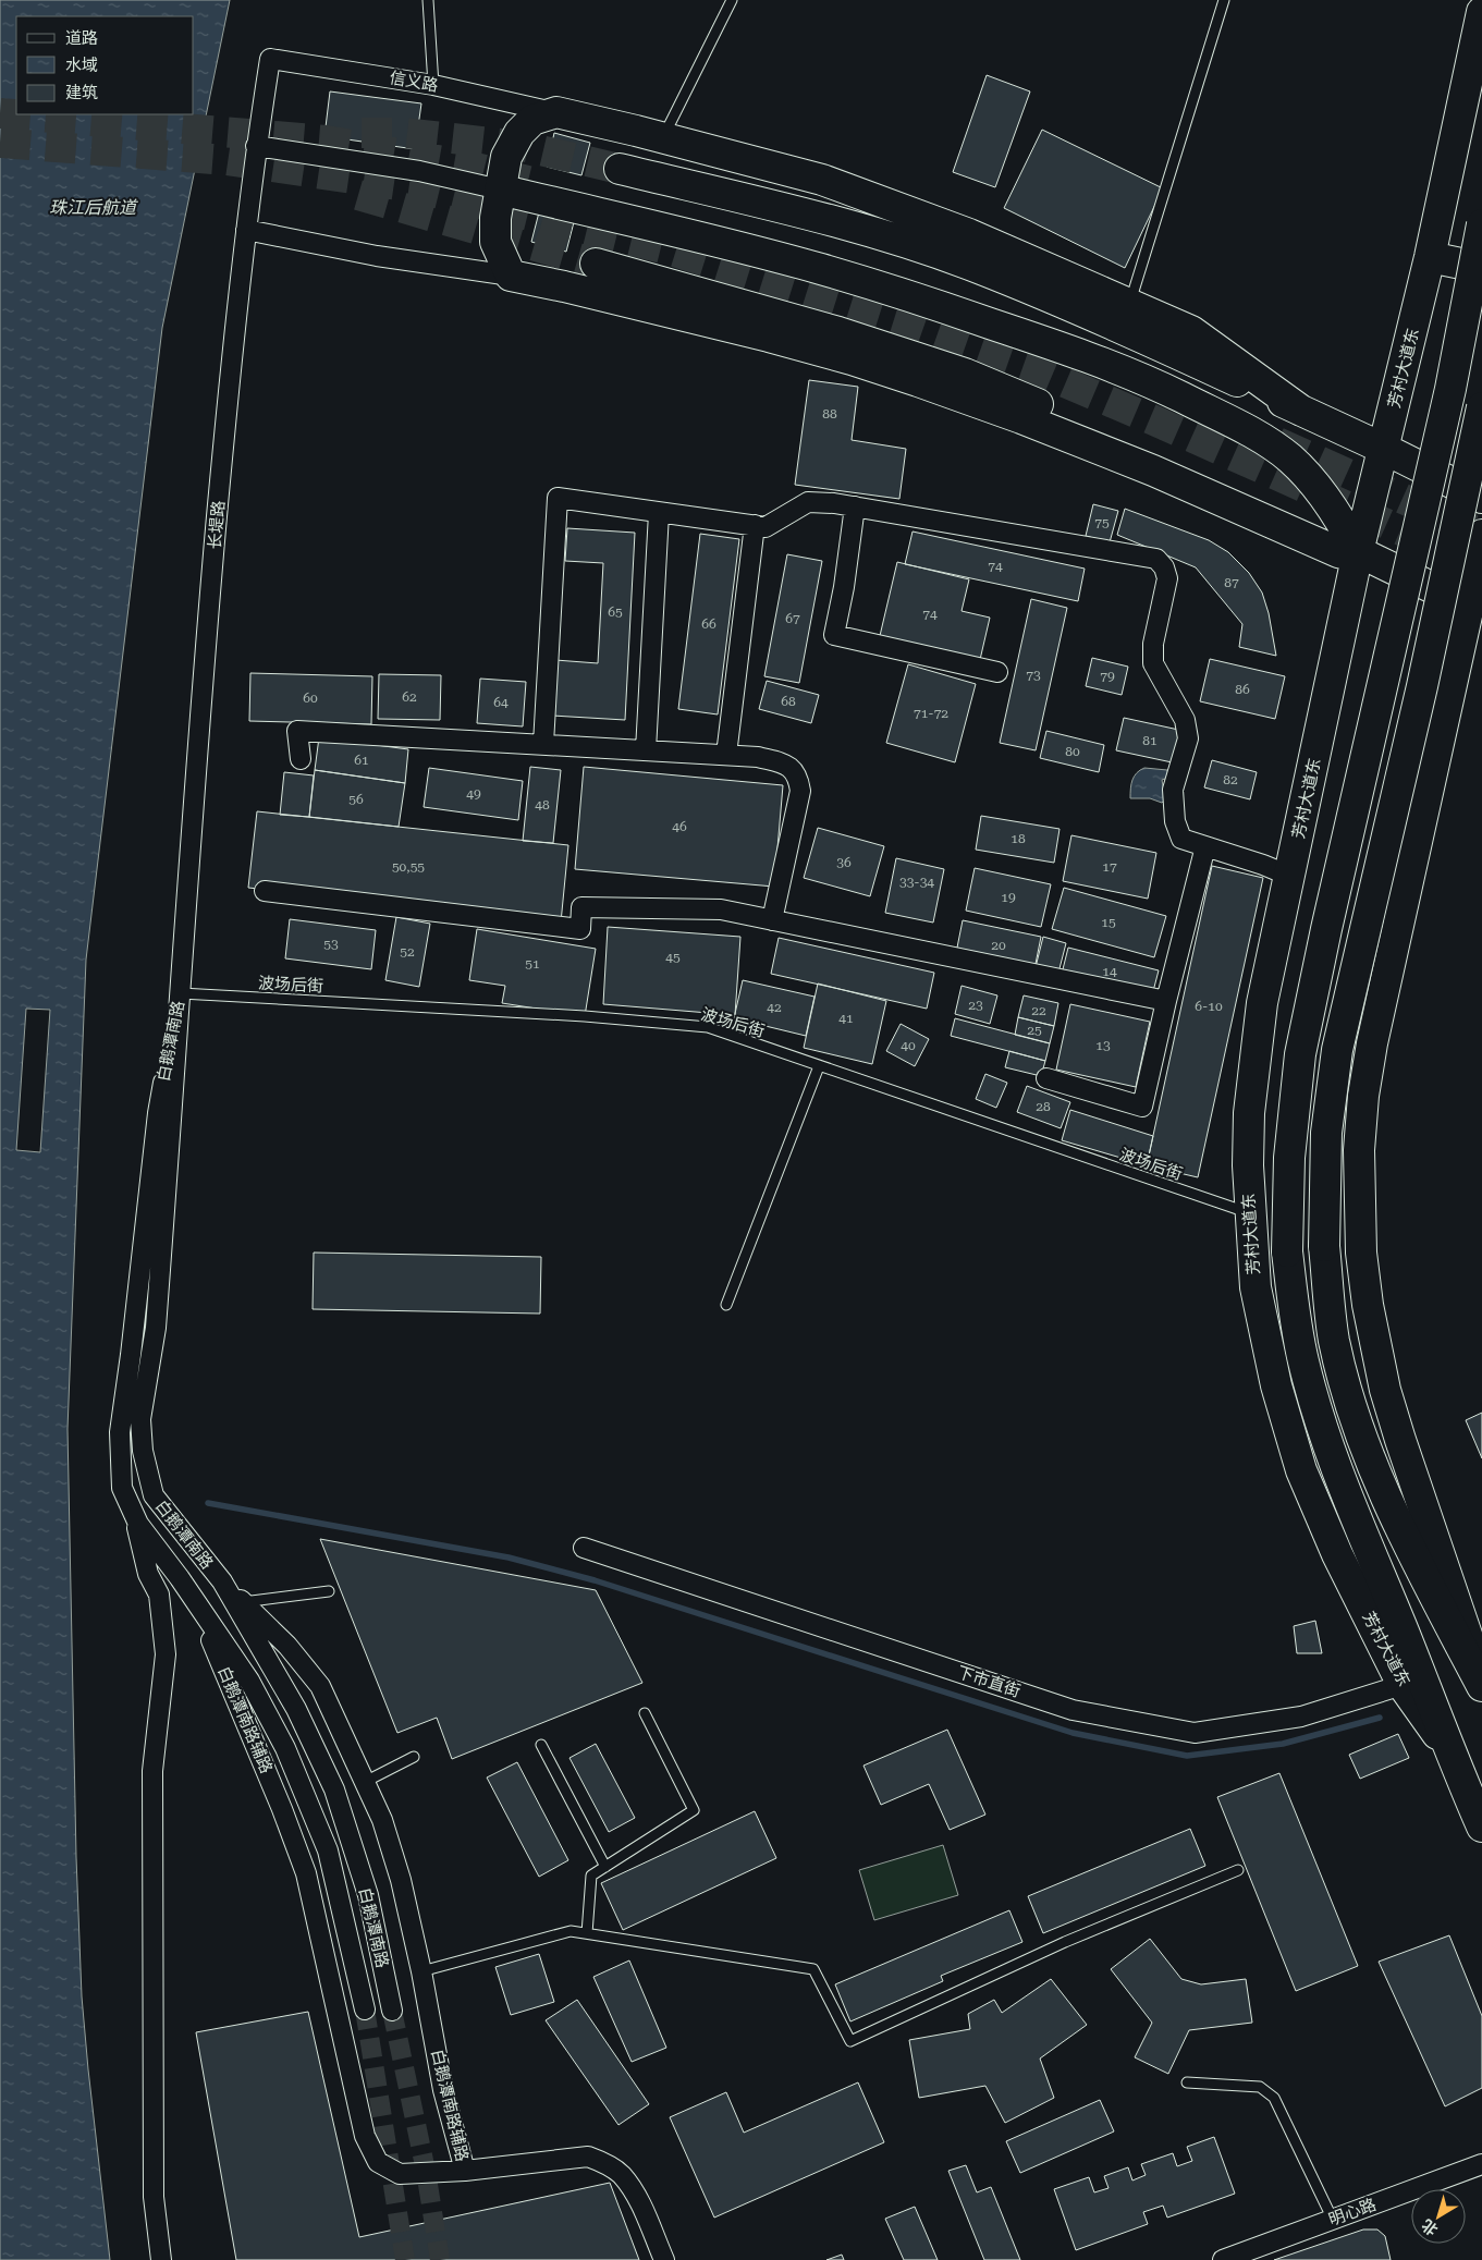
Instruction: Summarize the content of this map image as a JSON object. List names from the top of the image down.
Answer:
{
  "streets": {
    "main road": ["芳村大道东"],
    "street": [
      "信义路",
      "长堤路",
      "白鹅潭南路",
      "下市直街",
      "白鹅潭南路辅路",
      "明心路"
    ],
    "lane": ["波场后街"]
  },
  "crossings": [
    ["信义路", "长堤路"],
    ["芳村大道东", "波场后街"],
    ["芳村大道东", "下市直街"],
    ["长堤路", "波场后街"],
    ["长堤路", "白鹅潭南路"],
    ["波场后街", "白鹅潭南路"],
    ["白鹅潭南路", "白鹅潭南路辅路"]
  ],
  "water": ["珠江后航道"],
  "house_numbers": [
    "88",
    "75",
    "74",
    "87",
    "65",
    "74",
    "67",
    "66",
    "73",
    "79",
    "86",
    "62",
    "60",
    "68",
    "64",
    "71-72",
    "81",
    "80",
    "61",
    "82",
    "49",
    "56",
    "48",
    "46",
    "18",
    "36",
    "50,55",
    "17",
    "33-34",
    "19",
    "15",
    "53",
    "20",
    "52",
    "45",
    "51",
    "14",
    "23",
    "6-10",
    "42",
    "22",
    "41",
    "25",
    "40",
    "13",
    "28"
  ],
  "legend": ["道路", "水域", "建筑"],
  "north": "bottom left"
}
